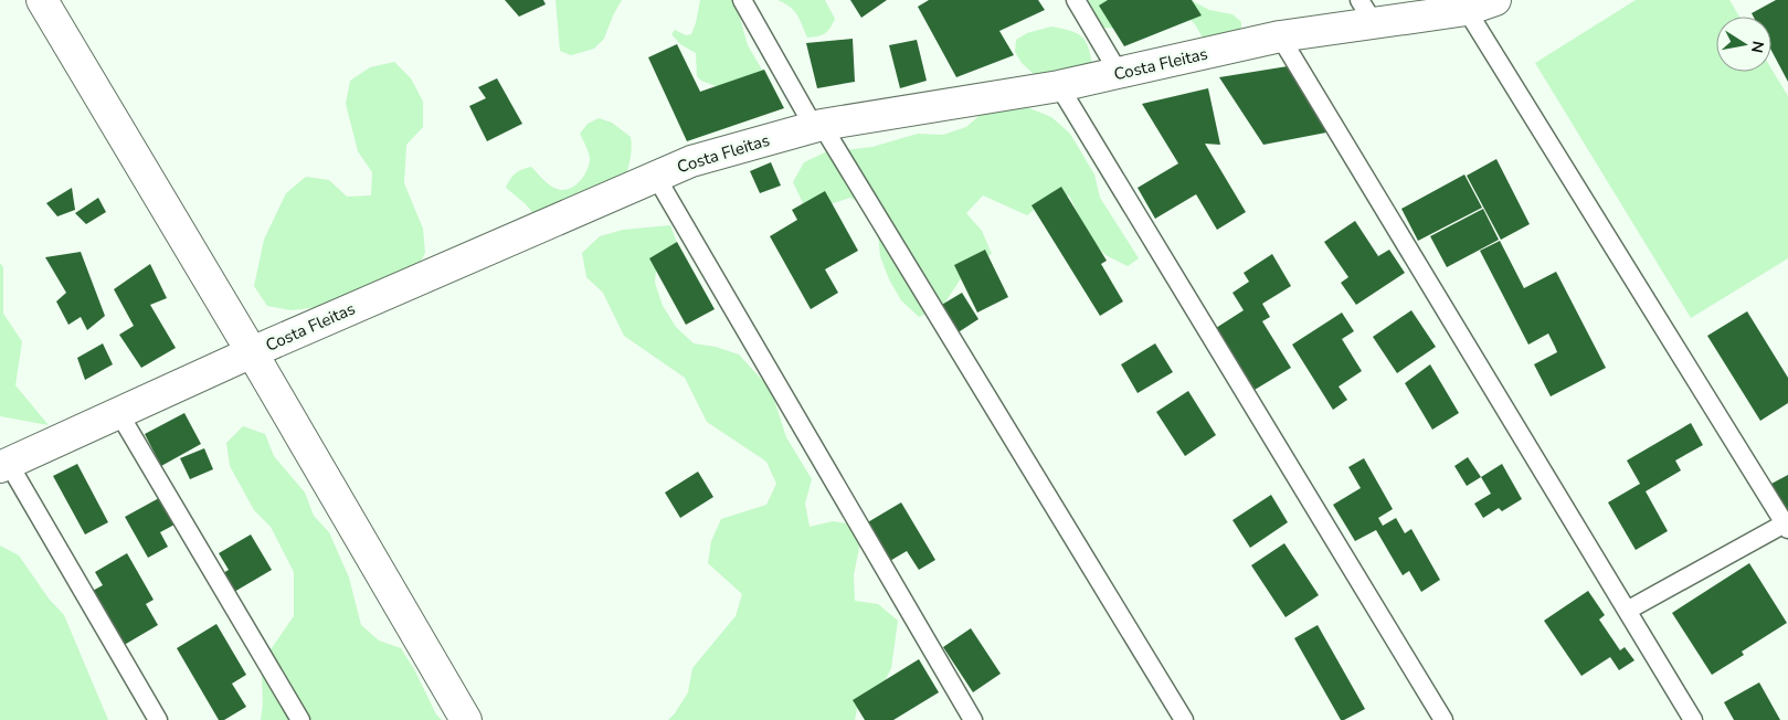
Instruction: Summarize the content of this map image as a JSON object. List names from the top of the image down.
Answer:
{
  "streets": {
    "main road": ["Costa Fleitas"]
  },
  "north": "right"
}
